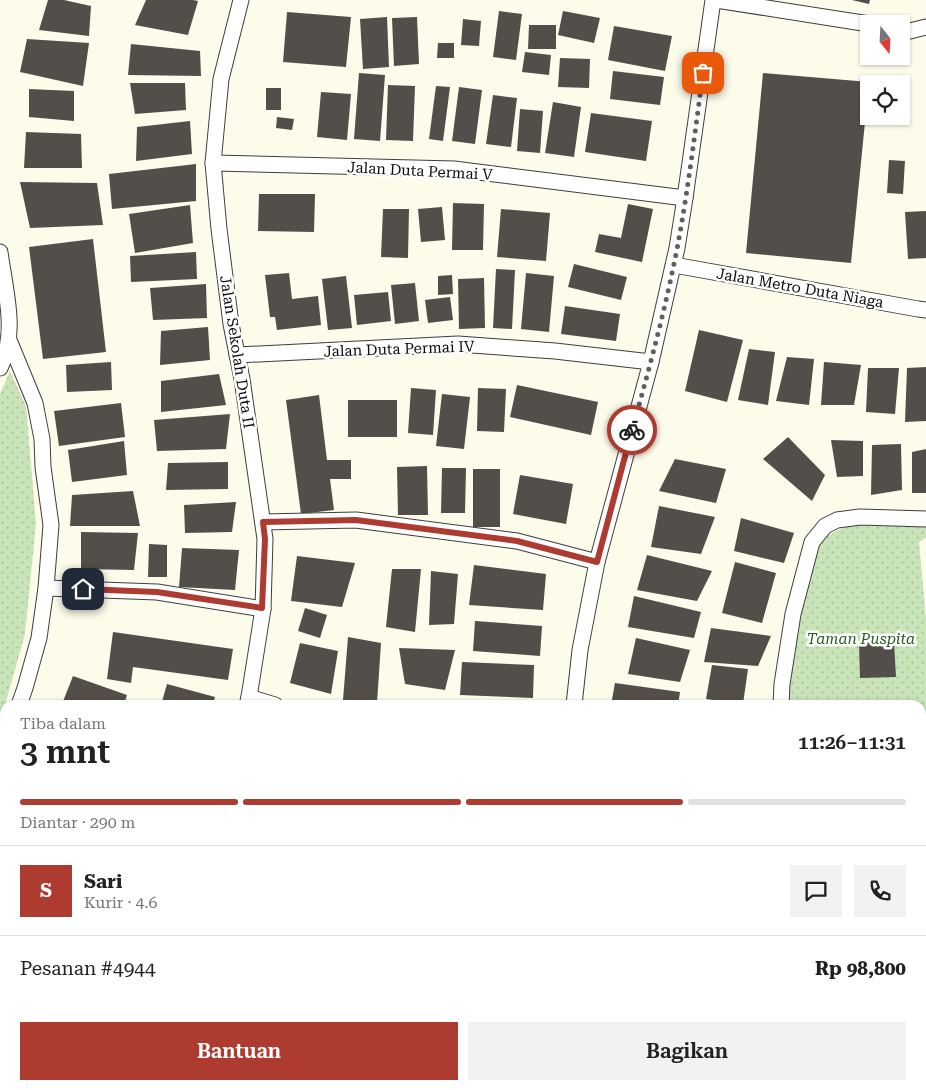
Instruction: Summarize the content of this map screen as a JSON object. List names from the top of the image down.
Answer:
{
  "streets": {
    "street": [
      "Jalan Duta Permai V",
      "Jalan Metro Duta Niaga",
      "Jalan Duta Permai IV",
      "Jalan Sekolah Duta II"
    ]
  },
  "crossings": [
    ["Jalan Duta Permai V", "Jalan Sekolah Duta II"],
    ["Jalan Duta Permai IV", "Jalan Sekolah Duta II"]
  ],
  "parks": ["Taman Puspita"],
  "north": "bottom",
  "page": {
    "heading": ["3 mnt", "Tiba dalam", "11:26–11:31"],
    "panel": [
      "Sari",
      "Kurir · 4.6",
      "Pesanan #4944",
      "Rp 98,800"
    ],
    "bar": "Diantar · 290 m",
    "round": "S",
    "buttons": ["Bantuan", "Bagikan"]
  }
}
